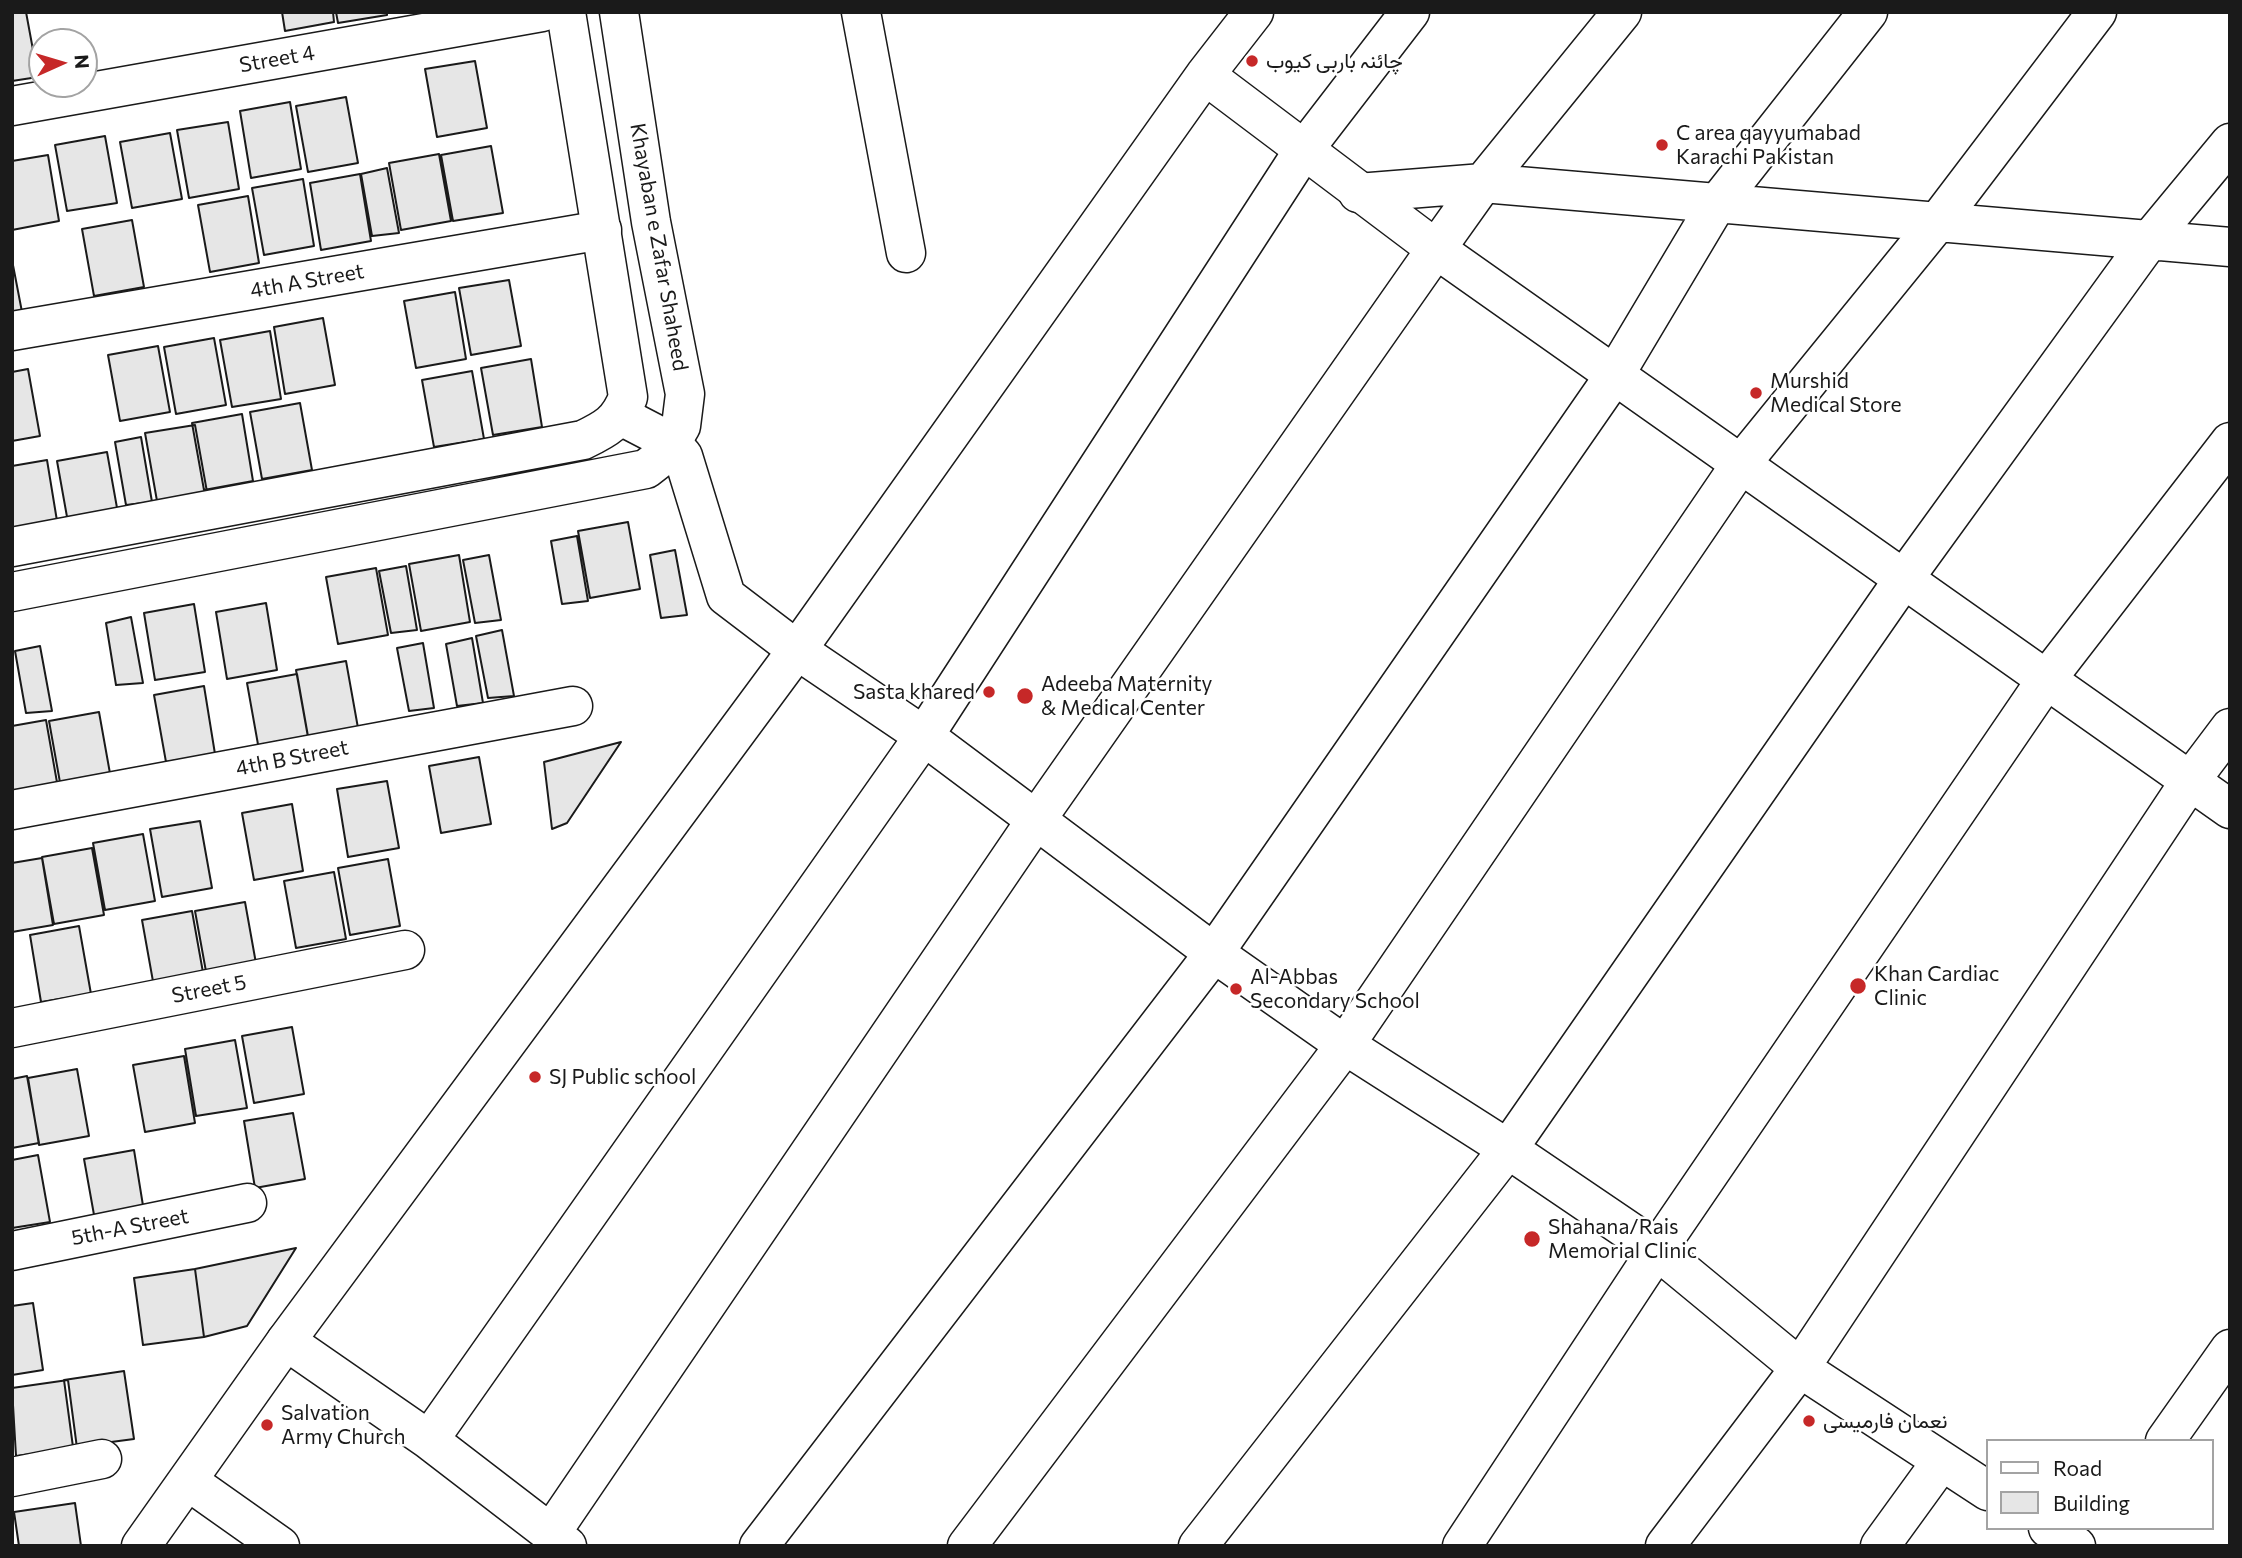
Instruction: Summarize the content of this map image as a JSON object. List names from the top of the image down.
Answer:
{
  "streets": {
    "street": [
      "Street 4",
      "Khayaban e Zafar Shaheed",
      "4th A Street",
      "4th B Street",
      "Street 5",
      "5th-A Street"
    ]
  },
  "places": [
    "چائنہ باربی کیوب",
    "C area qayyumabad Karachi Pakistan",
    "Murshid Medical Store",
    "Sasta khared",
    "Adeeba Maternity & Medical Center",
    "Khan Cardiac Clinic",
    "Al-Abbas Secondary School",
    "SJ Public school",
    "Shahana/Rais Memorial Clinic",
    "نعمان فارمیسی",
    "Salvation Army Church"
  ],
  "legend": ["Road", "Building"],
  "north": "right"
}
